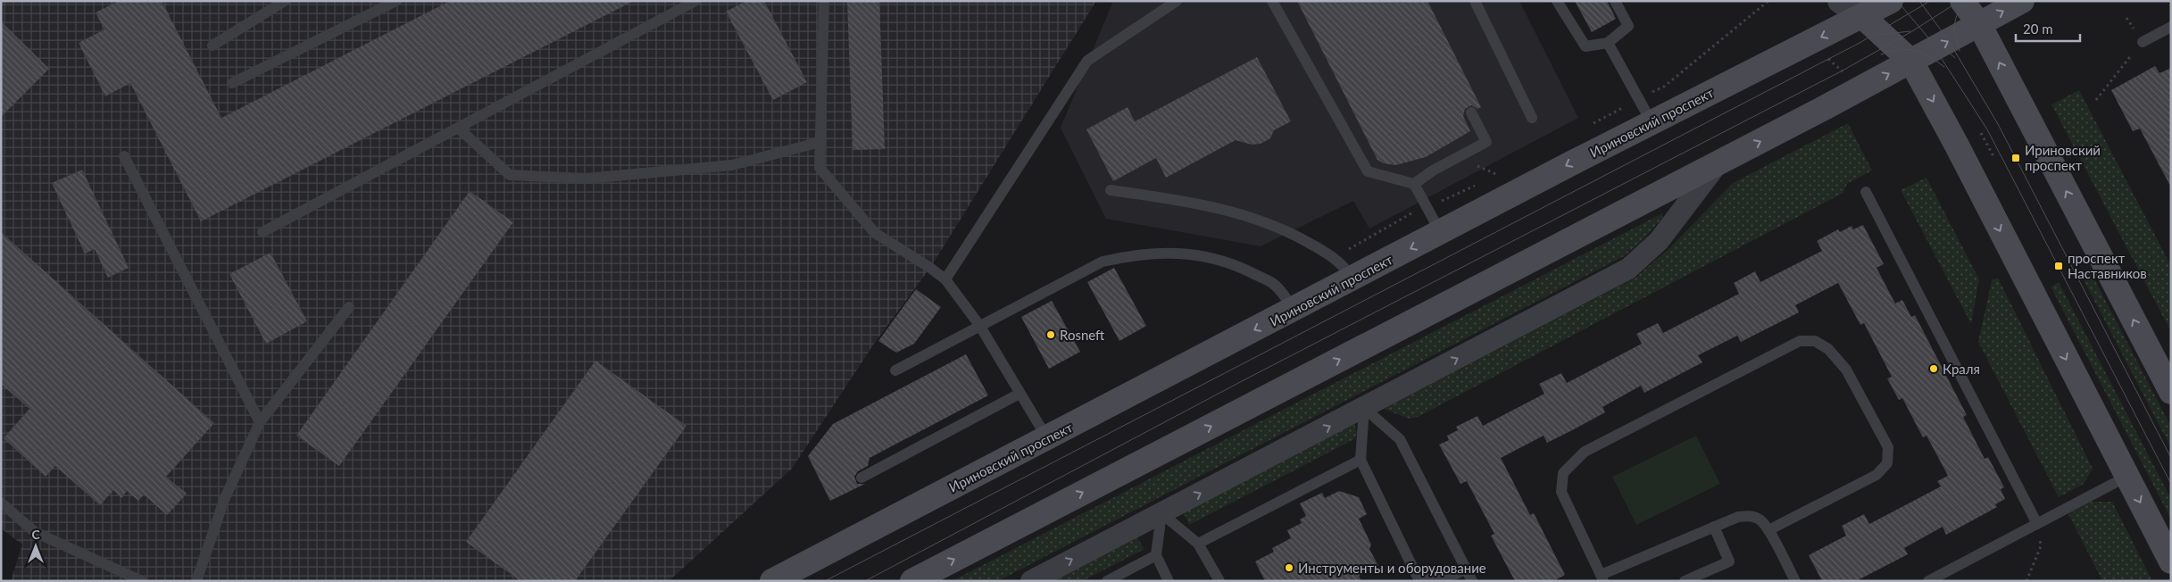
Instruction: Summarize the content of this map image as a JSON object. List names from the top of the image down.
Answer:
{
  "streets": {
    "main road": ["Ириновский проспект"]
  },
  "places": {
    "transit": ["Ириновский проспект", "проспект Наставников"],
    "other": ["Rosneft", "Краля", "Инструменты и оборудование"]
  },
  "scale_bar": "20 m",
  "north": "top"
}
